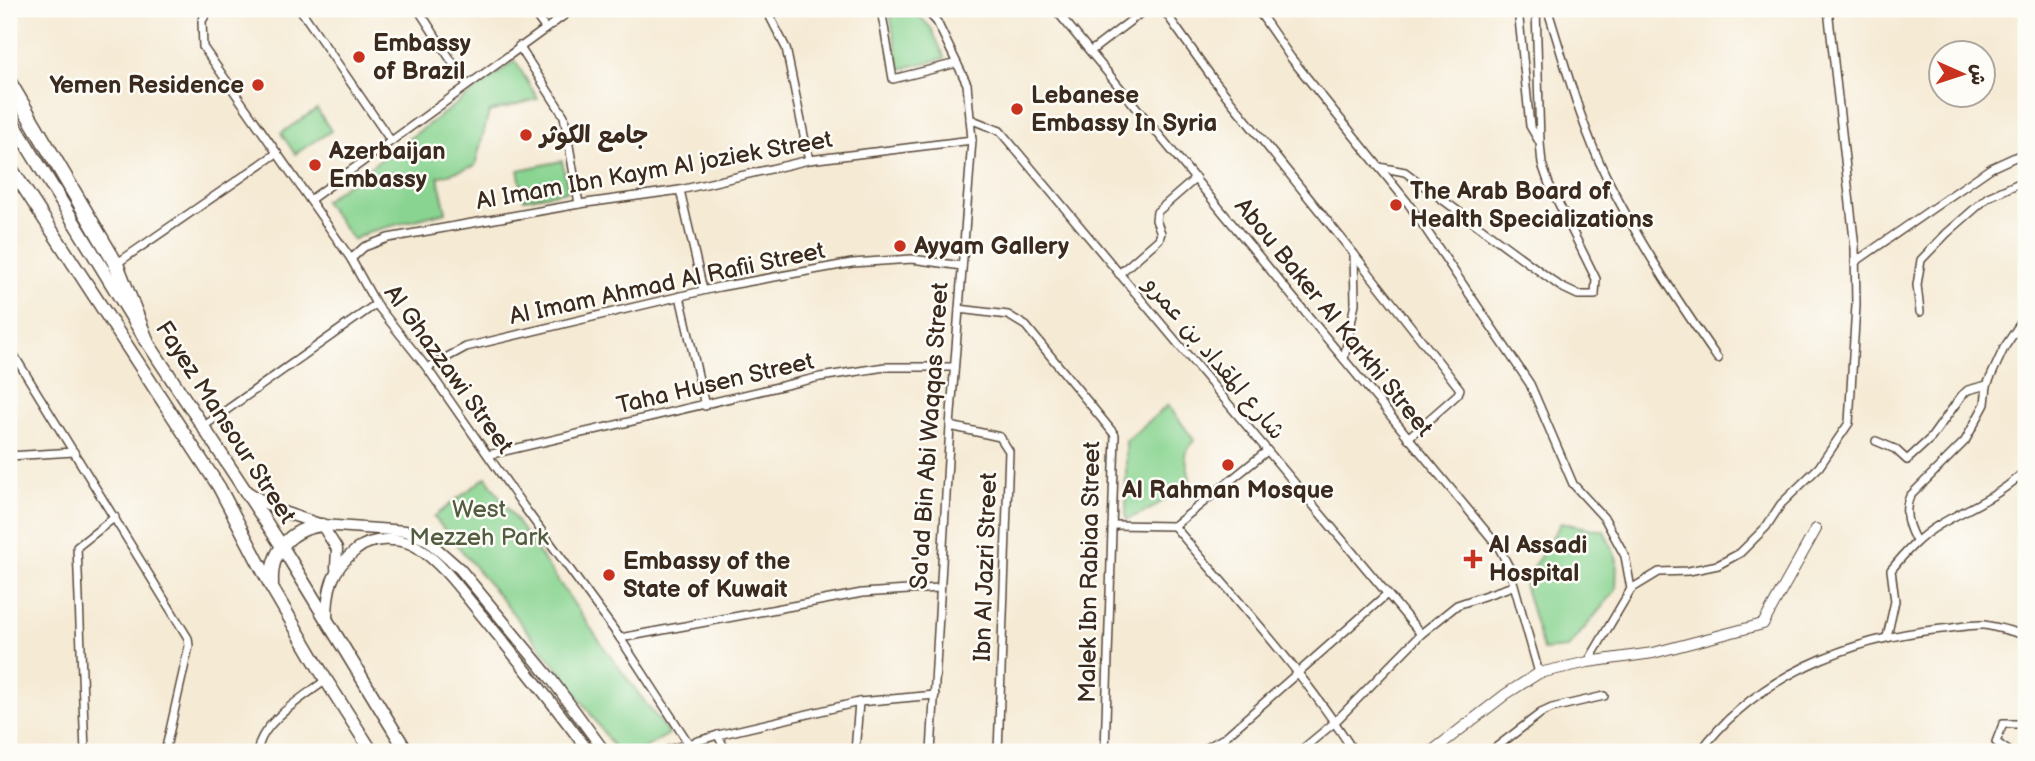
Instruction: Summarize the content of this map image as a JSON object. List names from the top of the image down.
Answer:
{
  "streets": {
    "highway": ["Fayez Mansour Street"],
    "street": [
      "Al Imam Ibn Kaym Al joziek Street",
      "Al Imam Ahmad Al Rafii Street",
      "Abou Baker Al Karkhi Street",
      "شارع المقداد بن عمرو",
      "Al Ghazzawi Street",
      "Taha Husen Street",
      "Sa'ad Bin Abi Waqqas Street",
      "Ibn Al Jazri Street",
      "Malek Ibn Rabiaa Street"
    ]
  },
  "crossings": [
    ["Al Imam Ibn Kaym Al joziek Street", "Al Ghazzawi Street"],
    ["Al Imam Ibn Kaym Al joziek Street", "Sa'ad Bin Abi Waqqas Street"],
    ["Al Imam Ahmad Al Rafii Street", "Al Ghazzawi Street"],
    ["Al Imam Ahmad Al Rafii Street", "Sa'ad Bin Abi Waqqas Street"],
    ["شارع المقداد بن عمرو", "Sa'ad Bin Abi Waqqas Street"],
    ["Al Ghazzawi Street", "Taha Husen Street"],
    ["Taha Husen Street", "Sa'ad Bin Abi Waqqas Street"],
    ["Sa'ad Bin Abi Waqqas Street", "Ibn Al Jazri Street"],
    ["Sa'ad Bin Abi Waqqas Street", "Malek Ibn Rabiaa Street"]
  ],
  "parks": ["West Mezzeh Park"],
  "places": {
    "other": [
      "Embassy of Brazil",
      "Yemen Residence",
      "Lebanese Embassy In Syria",
      "جامع الكوثر",
      "Azerbaijan Embassy",
      "The Arab Board of Health Specializations",
      "Ayyam Gallery",
      "Al Rahman Mosque",
      "Embassy of the State of Kuwait"
    ],
    "health": ["Al Assadi Hospital"]
  },
  "north": "right"
}
